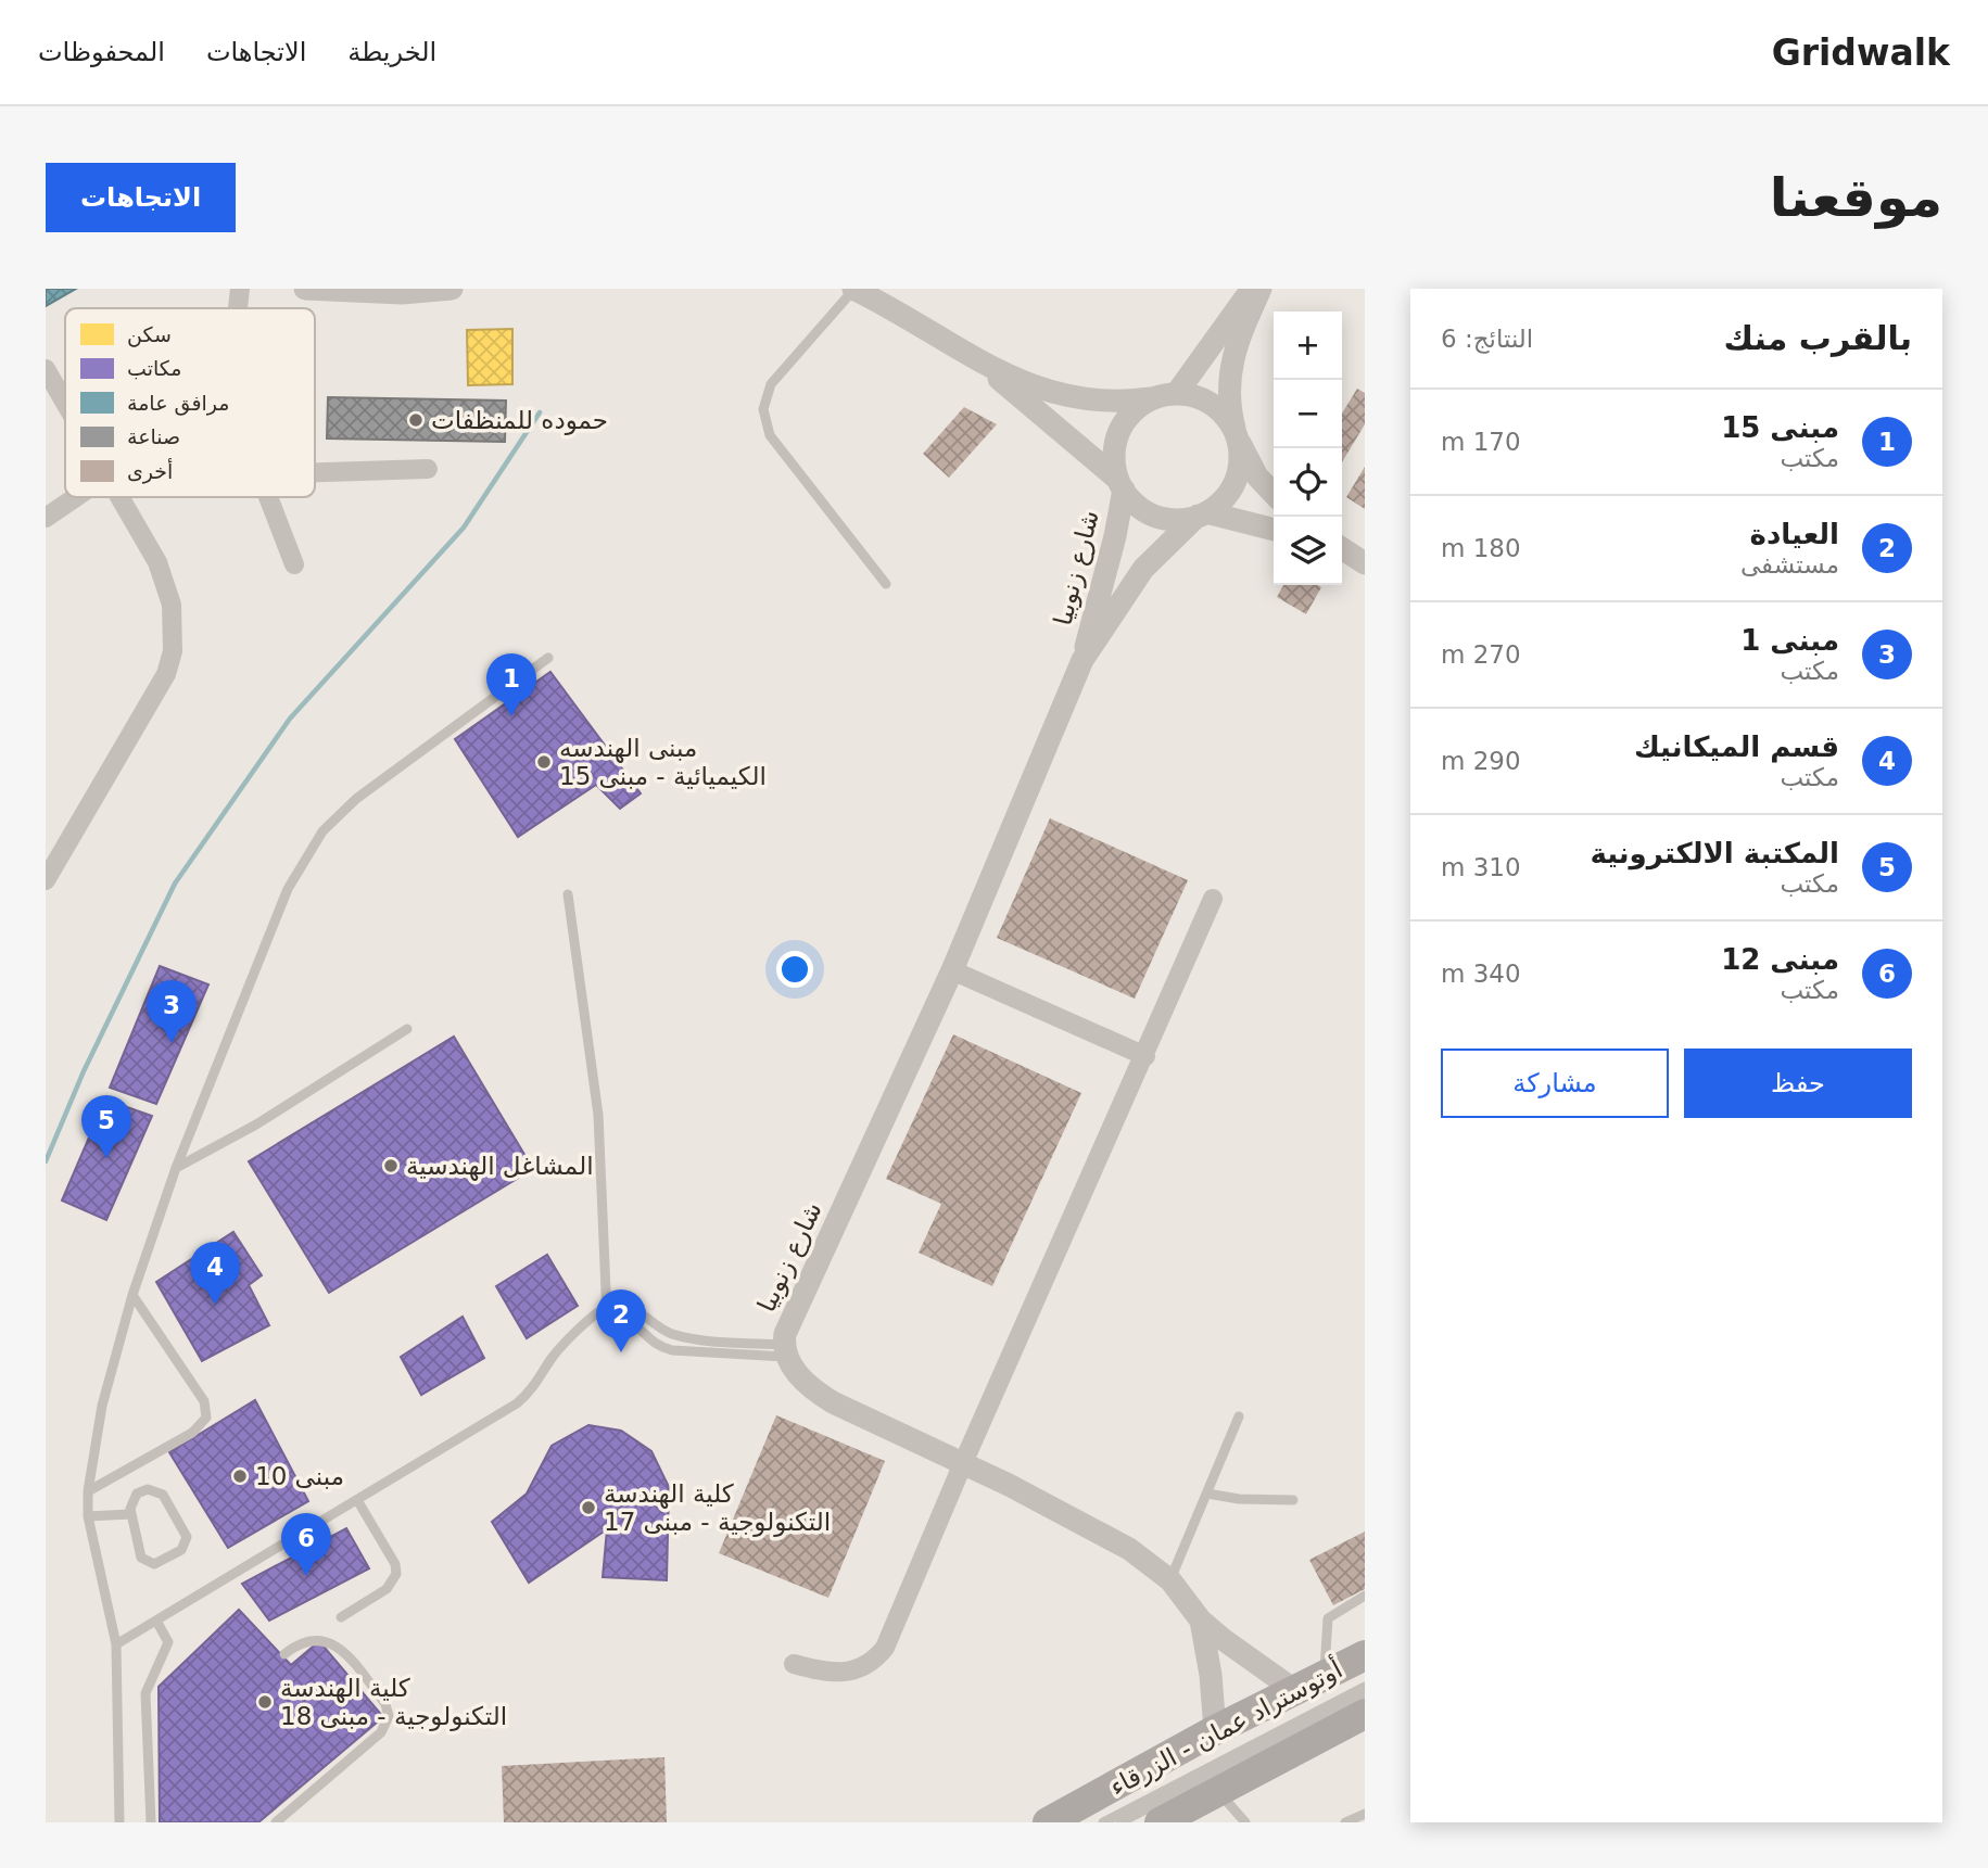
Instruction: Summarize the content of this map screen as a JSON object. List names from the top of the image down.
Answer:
{
  "streets": {
    "highway": ["أوتوستراد عمان - الزرقاء"],
    "street": ["شارع زنوبيا"]
  },
  "places": [
    "حموده للمنظفات",
    "مبنى الهندسه الكيميائية - مبنى 15",
    "المشاغل الهندسية",
    "مبنى 10",
    "كلية الهندسة التكنولوجية - مبنى 17",
    "كلية الهندسة التكنولوجية - مبنى 18"
  ],
  "legend": [
    "سكن",
    "مكاتب",
    "مرافق عامة",
    "صناعة",
    "أخرى"
  ],
  "page": {
    "header": "Gridwalk",
    "nav": ["الخريطة", "الاتجاهات", "المحفوظات"],
    "buttons": [
      "الاتجاهات",
      ["حفظ", "مشاركة"]
    ],
    "title": "موقعنا",
    "heading": ["بالقرب منك", "النتائج: 6"],
    "map_buttons": ["+", "−"],
    "list": [
      {
        "mark": "1",
        "name": "مبنى 15",
        "note": "مكتب",
        "value": "170 m"
      },
      {
        "mark": "2",
        "name": "العيادة",
        "note": "مستشفى",
        "value": "180 m"
      },
      {
        "mark": "3",
        "name": "مبنى 1",
        "note": "مكتب",
        "value": "270 m"
      },
      {
        "mark": "4",
        "name": "قسم الميكانيك",
        "note": "مكتب",
        "value": "290 m"
      },
      {
        "mark": "5",
        "name": "المكتبة الالكترونية",
        "note": "مكتب",
        "value": "310 m"
      },
      {
        "mark": "6",
        "name": "مبنى 12",
        "note": "مكتب",
        "value": "340 m"
      }
    ],
    "pins": [
      "1",
      "3",
      "5",
      "4",
      "2",
      "6"
    ]
  }
}
